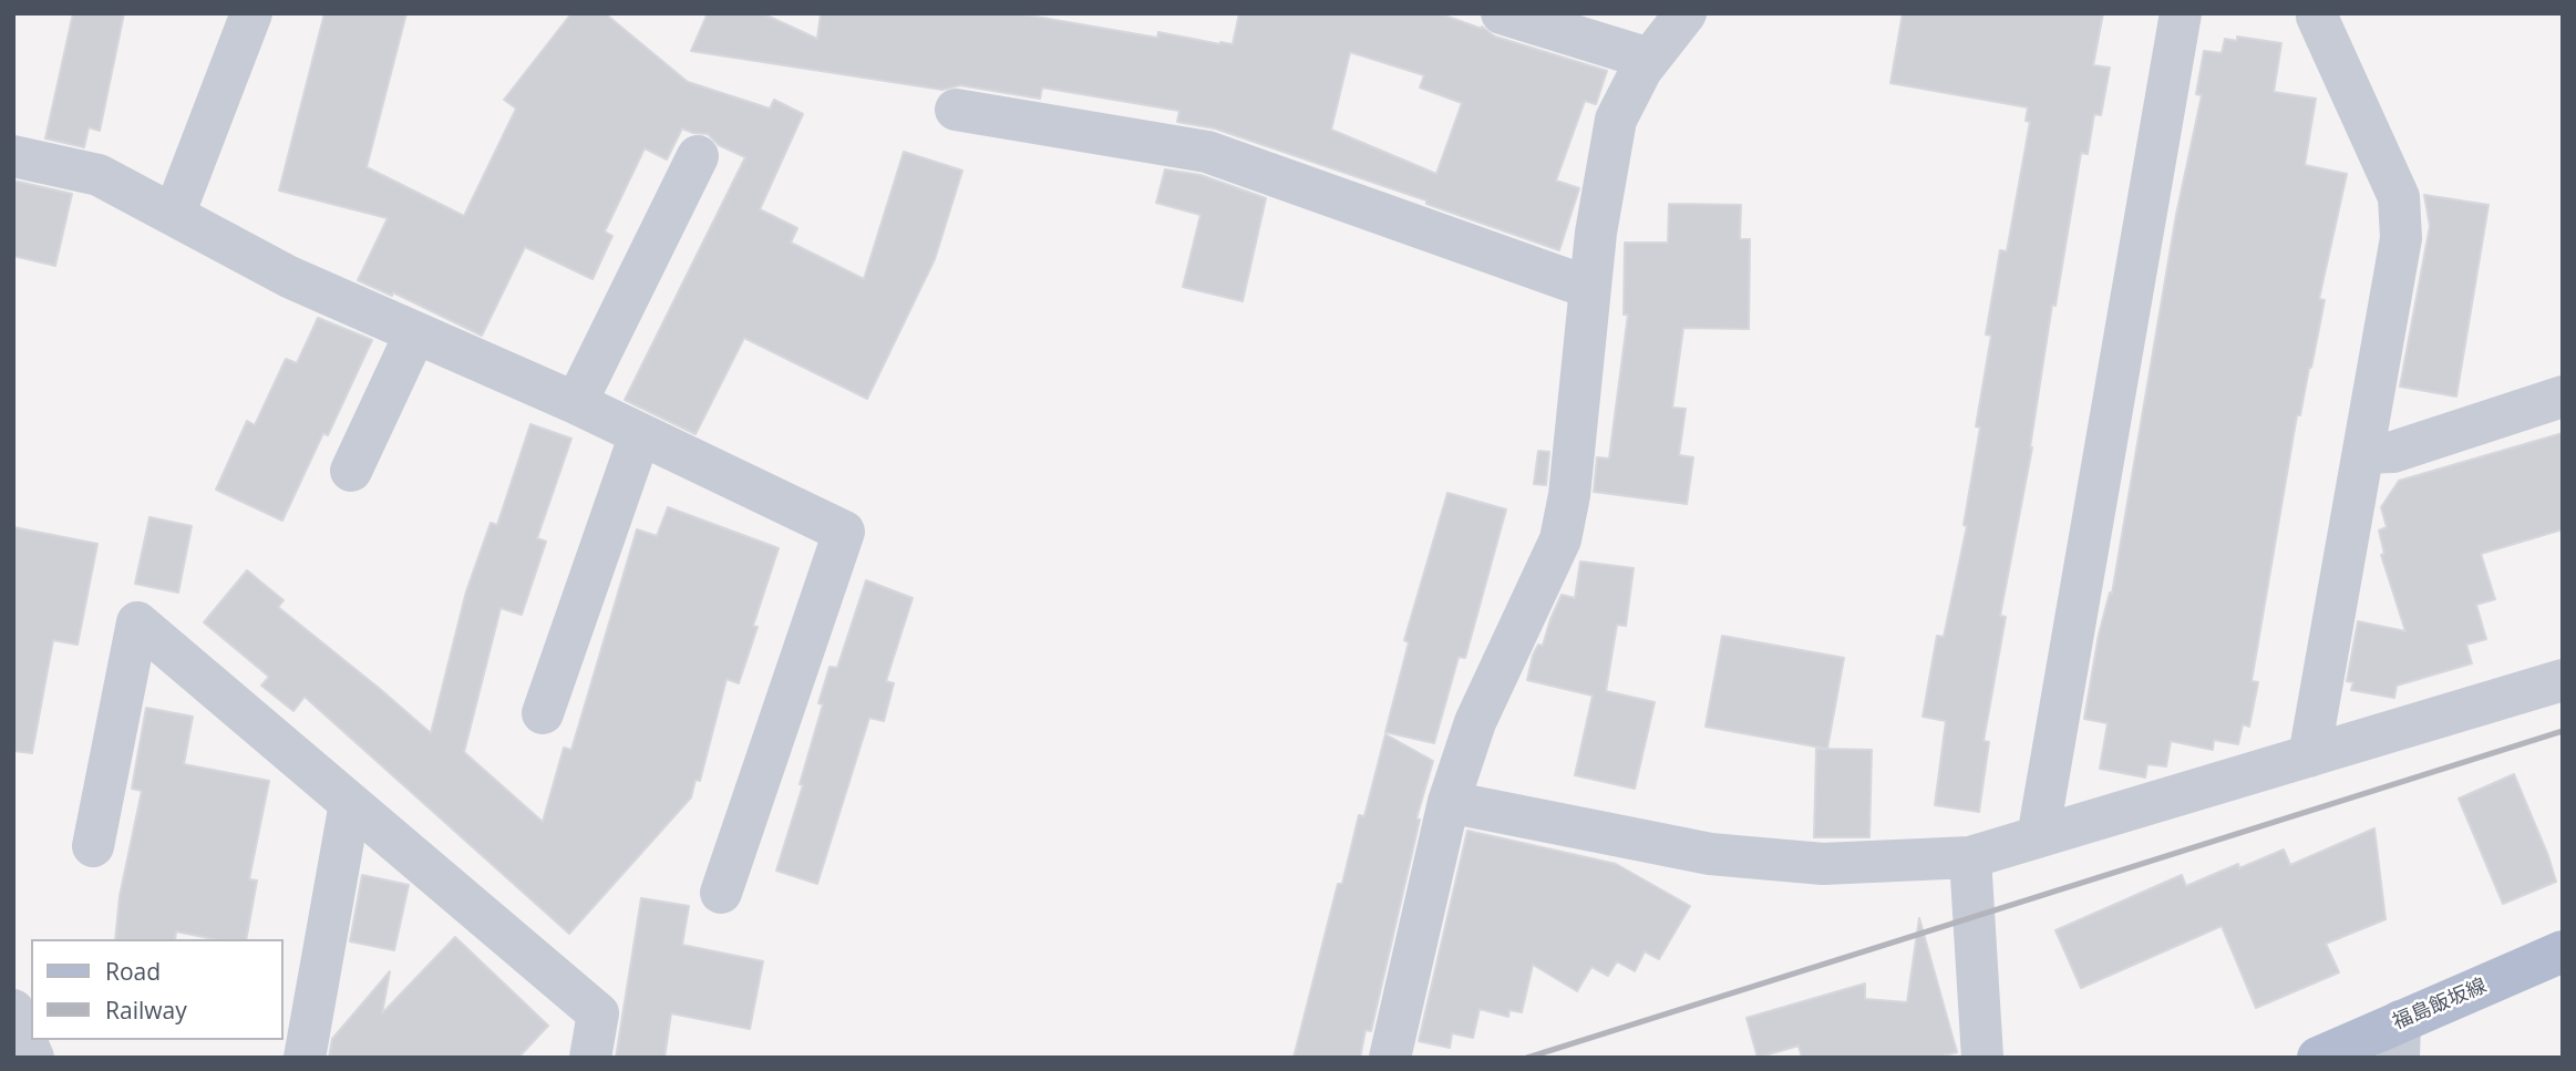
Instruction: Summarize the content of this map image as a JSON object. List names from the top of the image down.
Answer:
{
  "streets": {
    "main road": ["福島飯坂線"]
  },
  "legend": ["Road", "Railway"]
}
